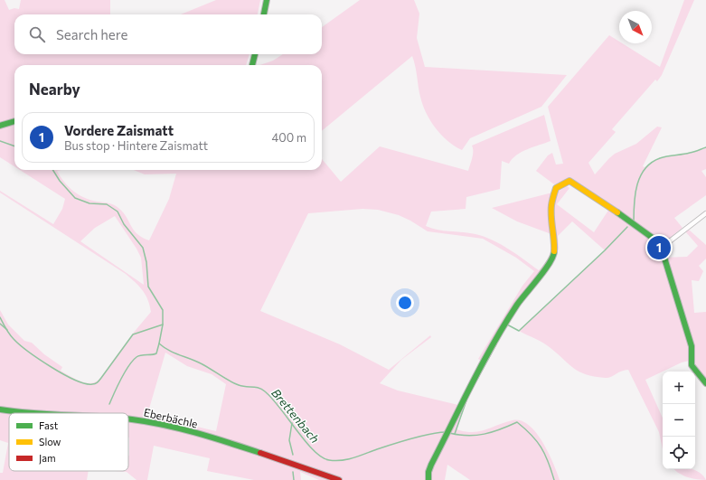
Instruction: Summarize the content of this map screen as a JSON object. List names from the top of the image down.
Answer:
{
  "streets": {
    "street": ["Eberbächle"]
  },
  "water": ["Brettenbach"],
  "legend": ["Fast", "Slow", "Jam"],
  "north": "bottom right",
  "page": {
    "search": "Search here",
    "heading": "Nearby",
    "list": [
      {
        "mark": "1",
        "name": "Vordere Zaismatt",
        "note": "Bus stop · Hintere Zaismatt",
        "value": "400 m"
      }
    ],
    "pins": "1",
    "map_buttons": ["+", "−"]
  }
}
